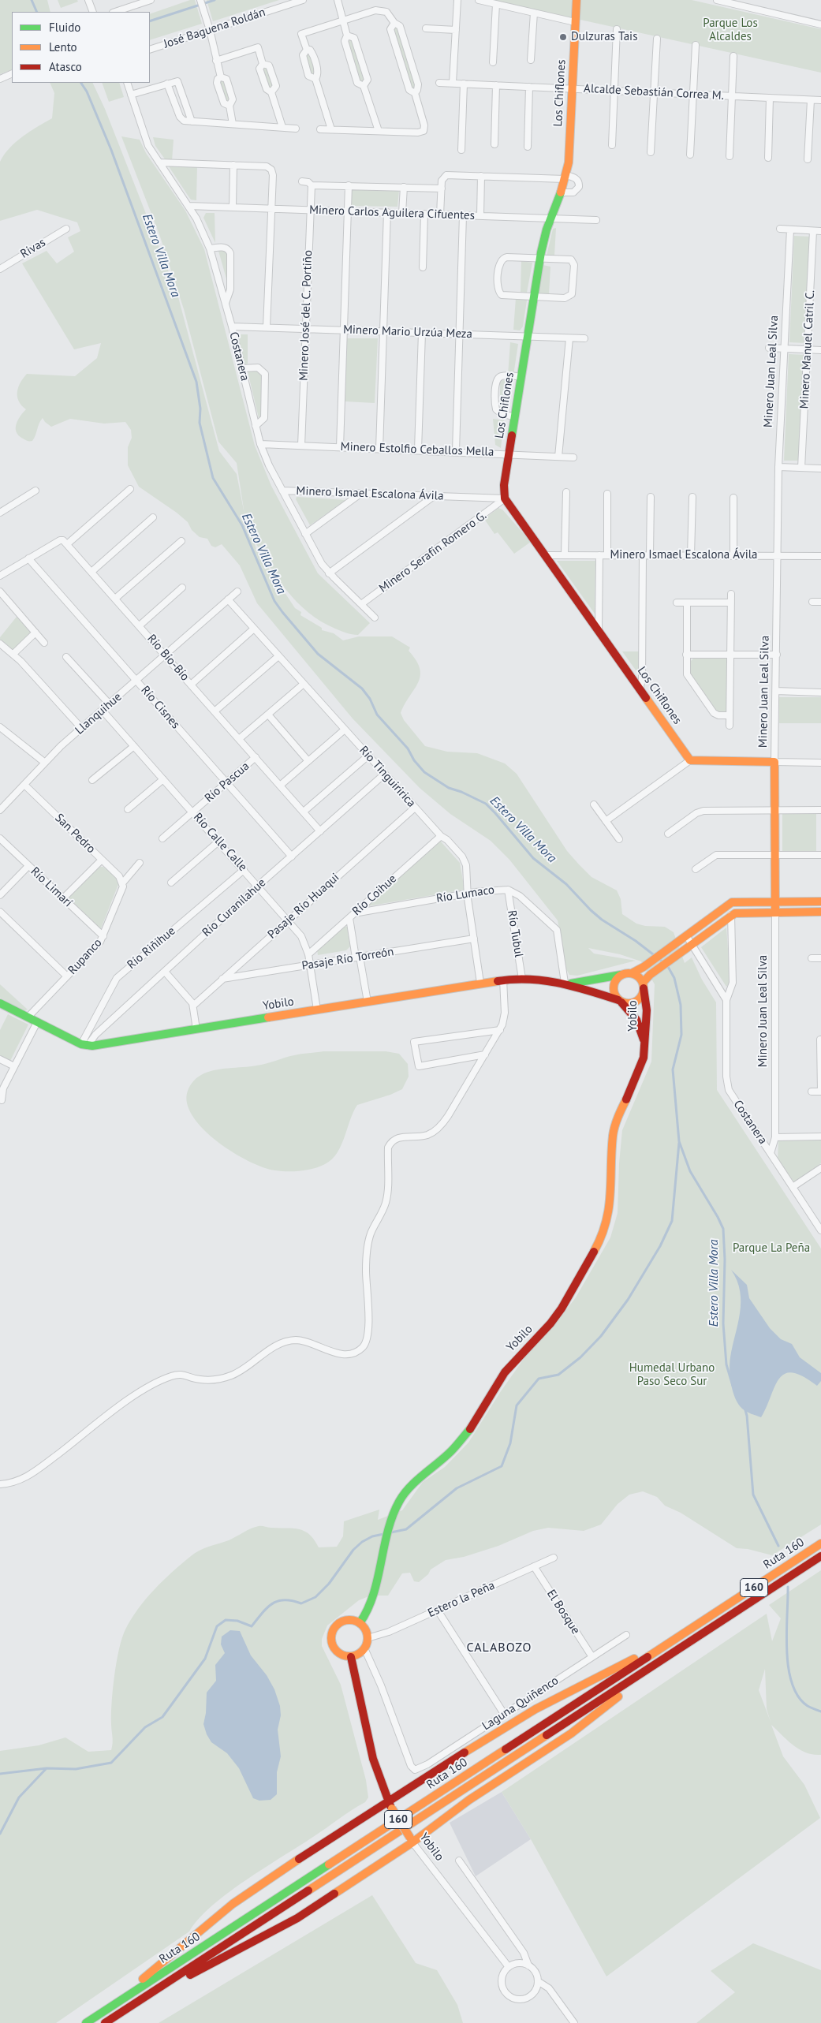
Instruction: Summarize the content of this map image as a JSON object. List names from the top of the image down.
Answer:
{
  "streets": {
    "main road": [
      "Los Chiflones",
      "Minero Juan Leal Silva",
      "Yobilo",
      "Ruta 160",
      "160"
    ],
    "street": [
      "José Baguena Roldán",
      "Alcalde Sebastián Correa M.",
      "Minero Carlos Aguilera Cifuentes",
      "Rivas",
      "Minero José del C. Portiño",
      "Minero Mario Urzúa Meza",
      "Minero Manuel Catril C.",
      "Costanera",
      "Minero Estolfio Ceballos Mella",
      "Minero Ismael Escalona Ávila",
      "Minero Serafín Romero G.",
      "Río Bío-Bío",
      "Río Cisnes",
      "Llanquihue",
      "Río Tinguiririca",
      "Río Pascua",
      "San Pedro",
      "Río Calle Calle",
      "Río Limarí",
      "Río Lumaco",
      "Río Coihue",
      "Pasaje Río Huaqui",
      "Río Curanilahue",
      "Río Tubul",
      "Río Riñihue",
      "Rupanco",
      "Pasaje Río Torreón",
      "Estero la Peña",
      "El Bosque",
      "Laguna Quiñenco"
    ]
  },
  "crossings": [
    ["Alcalde Sebastián Correa M.", "Los Chiflones"],
    ["Los Chiflones", "Minero Carlos Aguilera Cifuentes"],
    ["Los Chiflones", "Minero Mario Urzúa Meza"],
    ["Los Chiflones", "Minero Estolfio Ceballos Mella"],
    ["Los Chiflones", "Minero Ismael Escalona Ávila"],
    ["Los Chiflones", "Minero Serafín Romero G."],
    ["Minero Carlos Aguilera Cifuentes", "Minero José del C. Portiño"],
    ["Minero Carlos Aguilera Cifuentes", "Costanera"],
    ["Minero José del C. Portiño", "Minero Mario Urzúa Meza"],
    ["Minero José del C. Portiño", "Minero Estolfio Ceballos Mella"],
    ["Minero Mario Urzúa Meza", "Costanera"],
    ["Costanera", "Minero Juan Leal Silva"],
    ["Costanera", "Minero Estolfio Ceballos Mella"],
    ["Costanera", "Minero Ismael Escalona Ávila"],
    ["Costanera", "Minero Serafín Romero G."],
    ["Minero Juan Leal Silva", "Minero Ismael Escalona Ávila"],
    ["Minero Juan Leal Silva", "Yobilo"],
    ["Minero Ismael Escalona Ávila", "Minero Serafín Romero G."],
    ["Río Bío-Bío", "Llanquihue"],
    ["Río Bío-Bío", "Río Pascua"],
    ["Río Bío-Bío", "Río Curanilahue"],
    ["Río Cisnes", "Llanquihue"],
    ["Río Cisnes", "Río Pascua"],
    ["Río Cisnes", "Río Curanilahue"],
    ["Llanquihue", "Río Tinguiririca"],
    ["Llanquihue", "San Pedro"],
    ["Llanquihue", "Río Calle Calle"],
    ["Río Tinguiririca", "Río Lumaco"],
    ["Río Tinguiririca", "Río Coihue"],
    ["Río Tinguiririca", "Pasaje Río Huaqui"],
    ["Río Tinguiririca", "Río Curanilahue"],
    ["Río Tinguiririca", "Pasaje Río Torreón"],
    ["Río Tinguiririca", "Yobilo"],
    ["Río Pascua", "Río Calle Calle"],
    ["San Pedro", "Rupanco"],
    ["Río Calle Calle", "Río Coihue"],
    ["Río Calle Calle", "Pasaje Río Huaqui"],
    ["Río Calle Calle", "Río Curanilahue"],
    ["Río Calle Calle", "Río Riñihue"],
    ["Río Calle Calle", "Pasaje Río Torreón"],
    ["Río Calle Calle", "Yobilo"],
    ["Río Limarí", "Rupanco"],
    ["Río Lumaco", "Río Coihue"],
    ["Río Lumaco", "Río Tubul"],
    ["Río Lumaco", "Yobilo"],
    ["Pasaje Río Huaqui", "Pasaje Río Torreón"],
    ["Río Curanilahue", "Río Riñihue"],
    ["Río Curanilahue", "Yobilo"],
    ["Río Tubul", "Yobilo"],
    ["Río Riñihue", "Yobilo"],
    ["Yobilo", "Estero la Peña"],
    ["Yobilo", "Laguna Quiñenco"],
    ["Estero la Peña", "El Bosque"],
    ["Estero la Peña", "Laguna Quiñenco"],
    ["El Bosque", "Laguna Quiñenco"]
  ],
  "districts": ["CALABOZO"],
  "water": ["Estero Villa Mora"],
  "parks": ["Parque Los Alcaldes", "Parque La Peña", "Humedal Urbano Paso Seco Sur"],
  "places": ["Dulzuras Tais"],
  "legend": ["Fluido", "Lento", "Atasco"]
}
